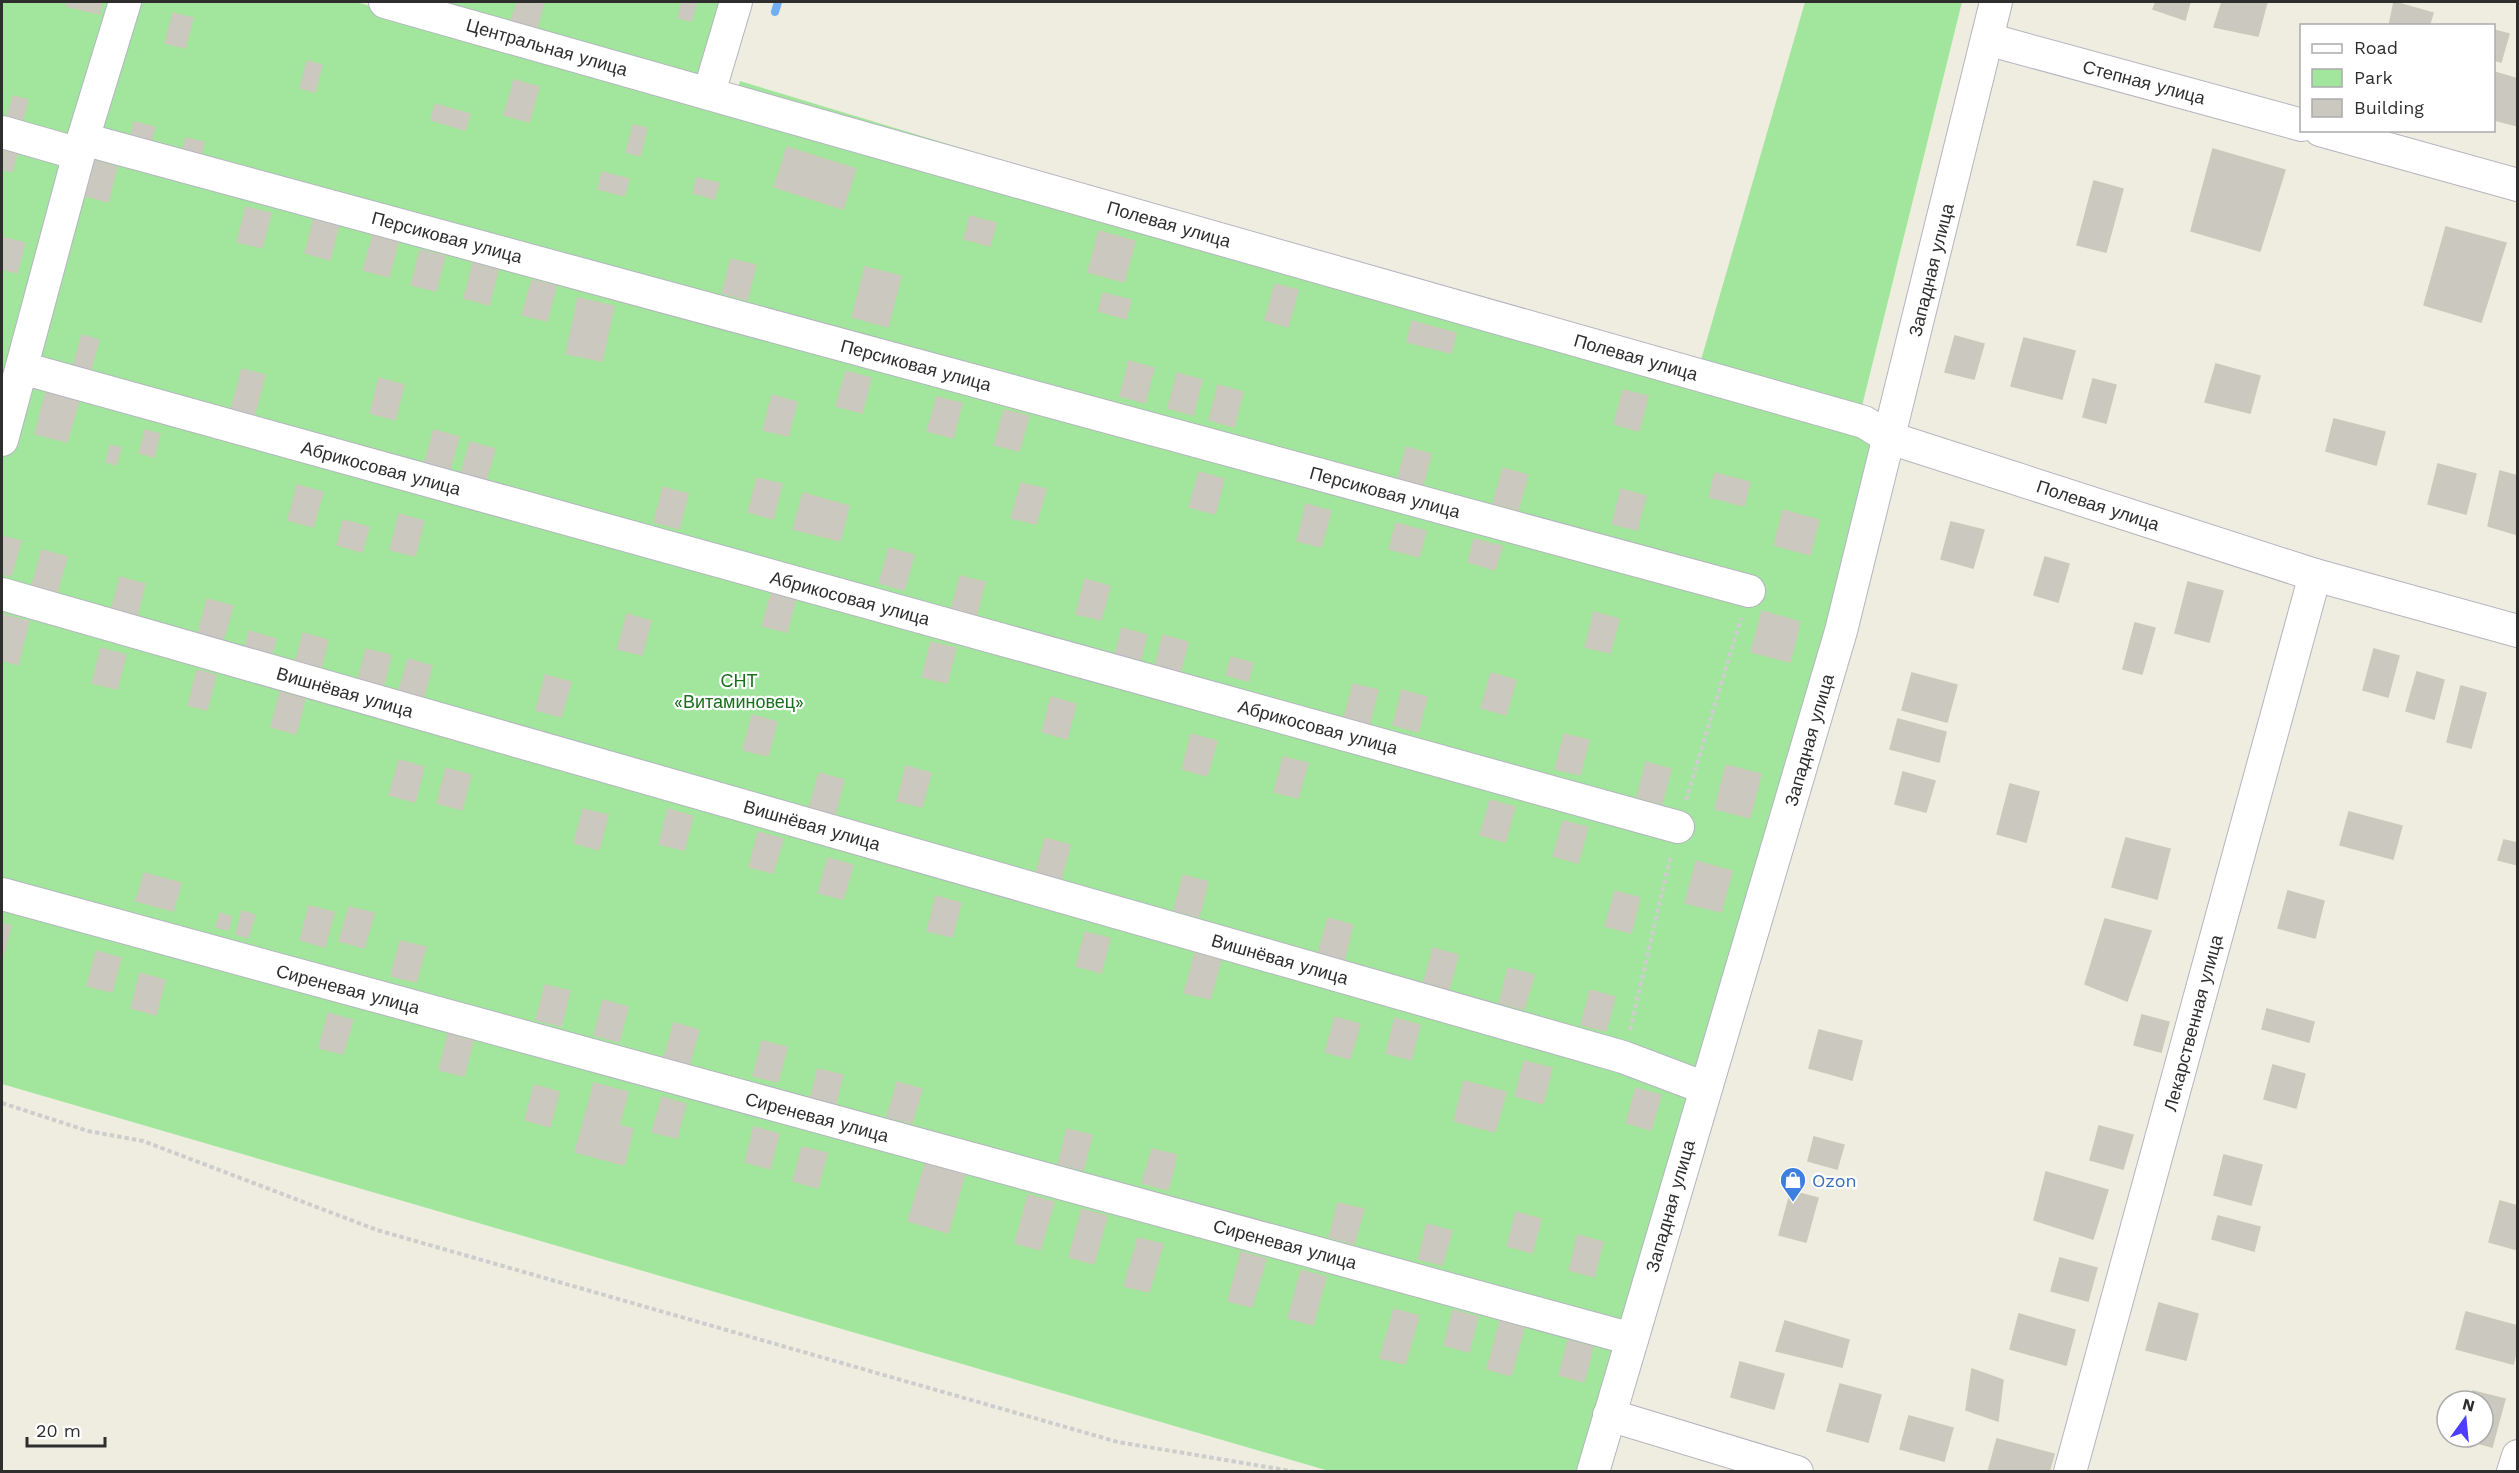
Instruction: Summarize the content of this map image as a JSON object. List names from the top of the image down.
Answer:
{
  "streets": {
    "street": [
      "Центральная улица",
      "Степная улица",
      "Полевая улица",
      "Персиковая улица",
      "Западная улица",
      "Абрикосовая улица",
      "Вишнёвая улица",
      "Сиреневая улица",
      "Лекарственная улица"
    ]
  },
  "crossings": [
    ["Центральная улица", "Полевая улица"],
    ["Степная улица", "Западная улица"],
    ["Полевая улица", "Западная улица"],
    ["Полевая улица", "Лекарственная улица"],
    ["Западная улица", "Вишнёвая улица"],
    ["Западная улица", "Сиреневая улица"]
  ],
  "parks": ["СНТ «Витаминовец»"],
  "places": {
    "shop": ["Ozon"]
  },
  "legend": ["Road", "Park", "Building"],
  "scale_bar": "20 m",
  "north": "top"
}
